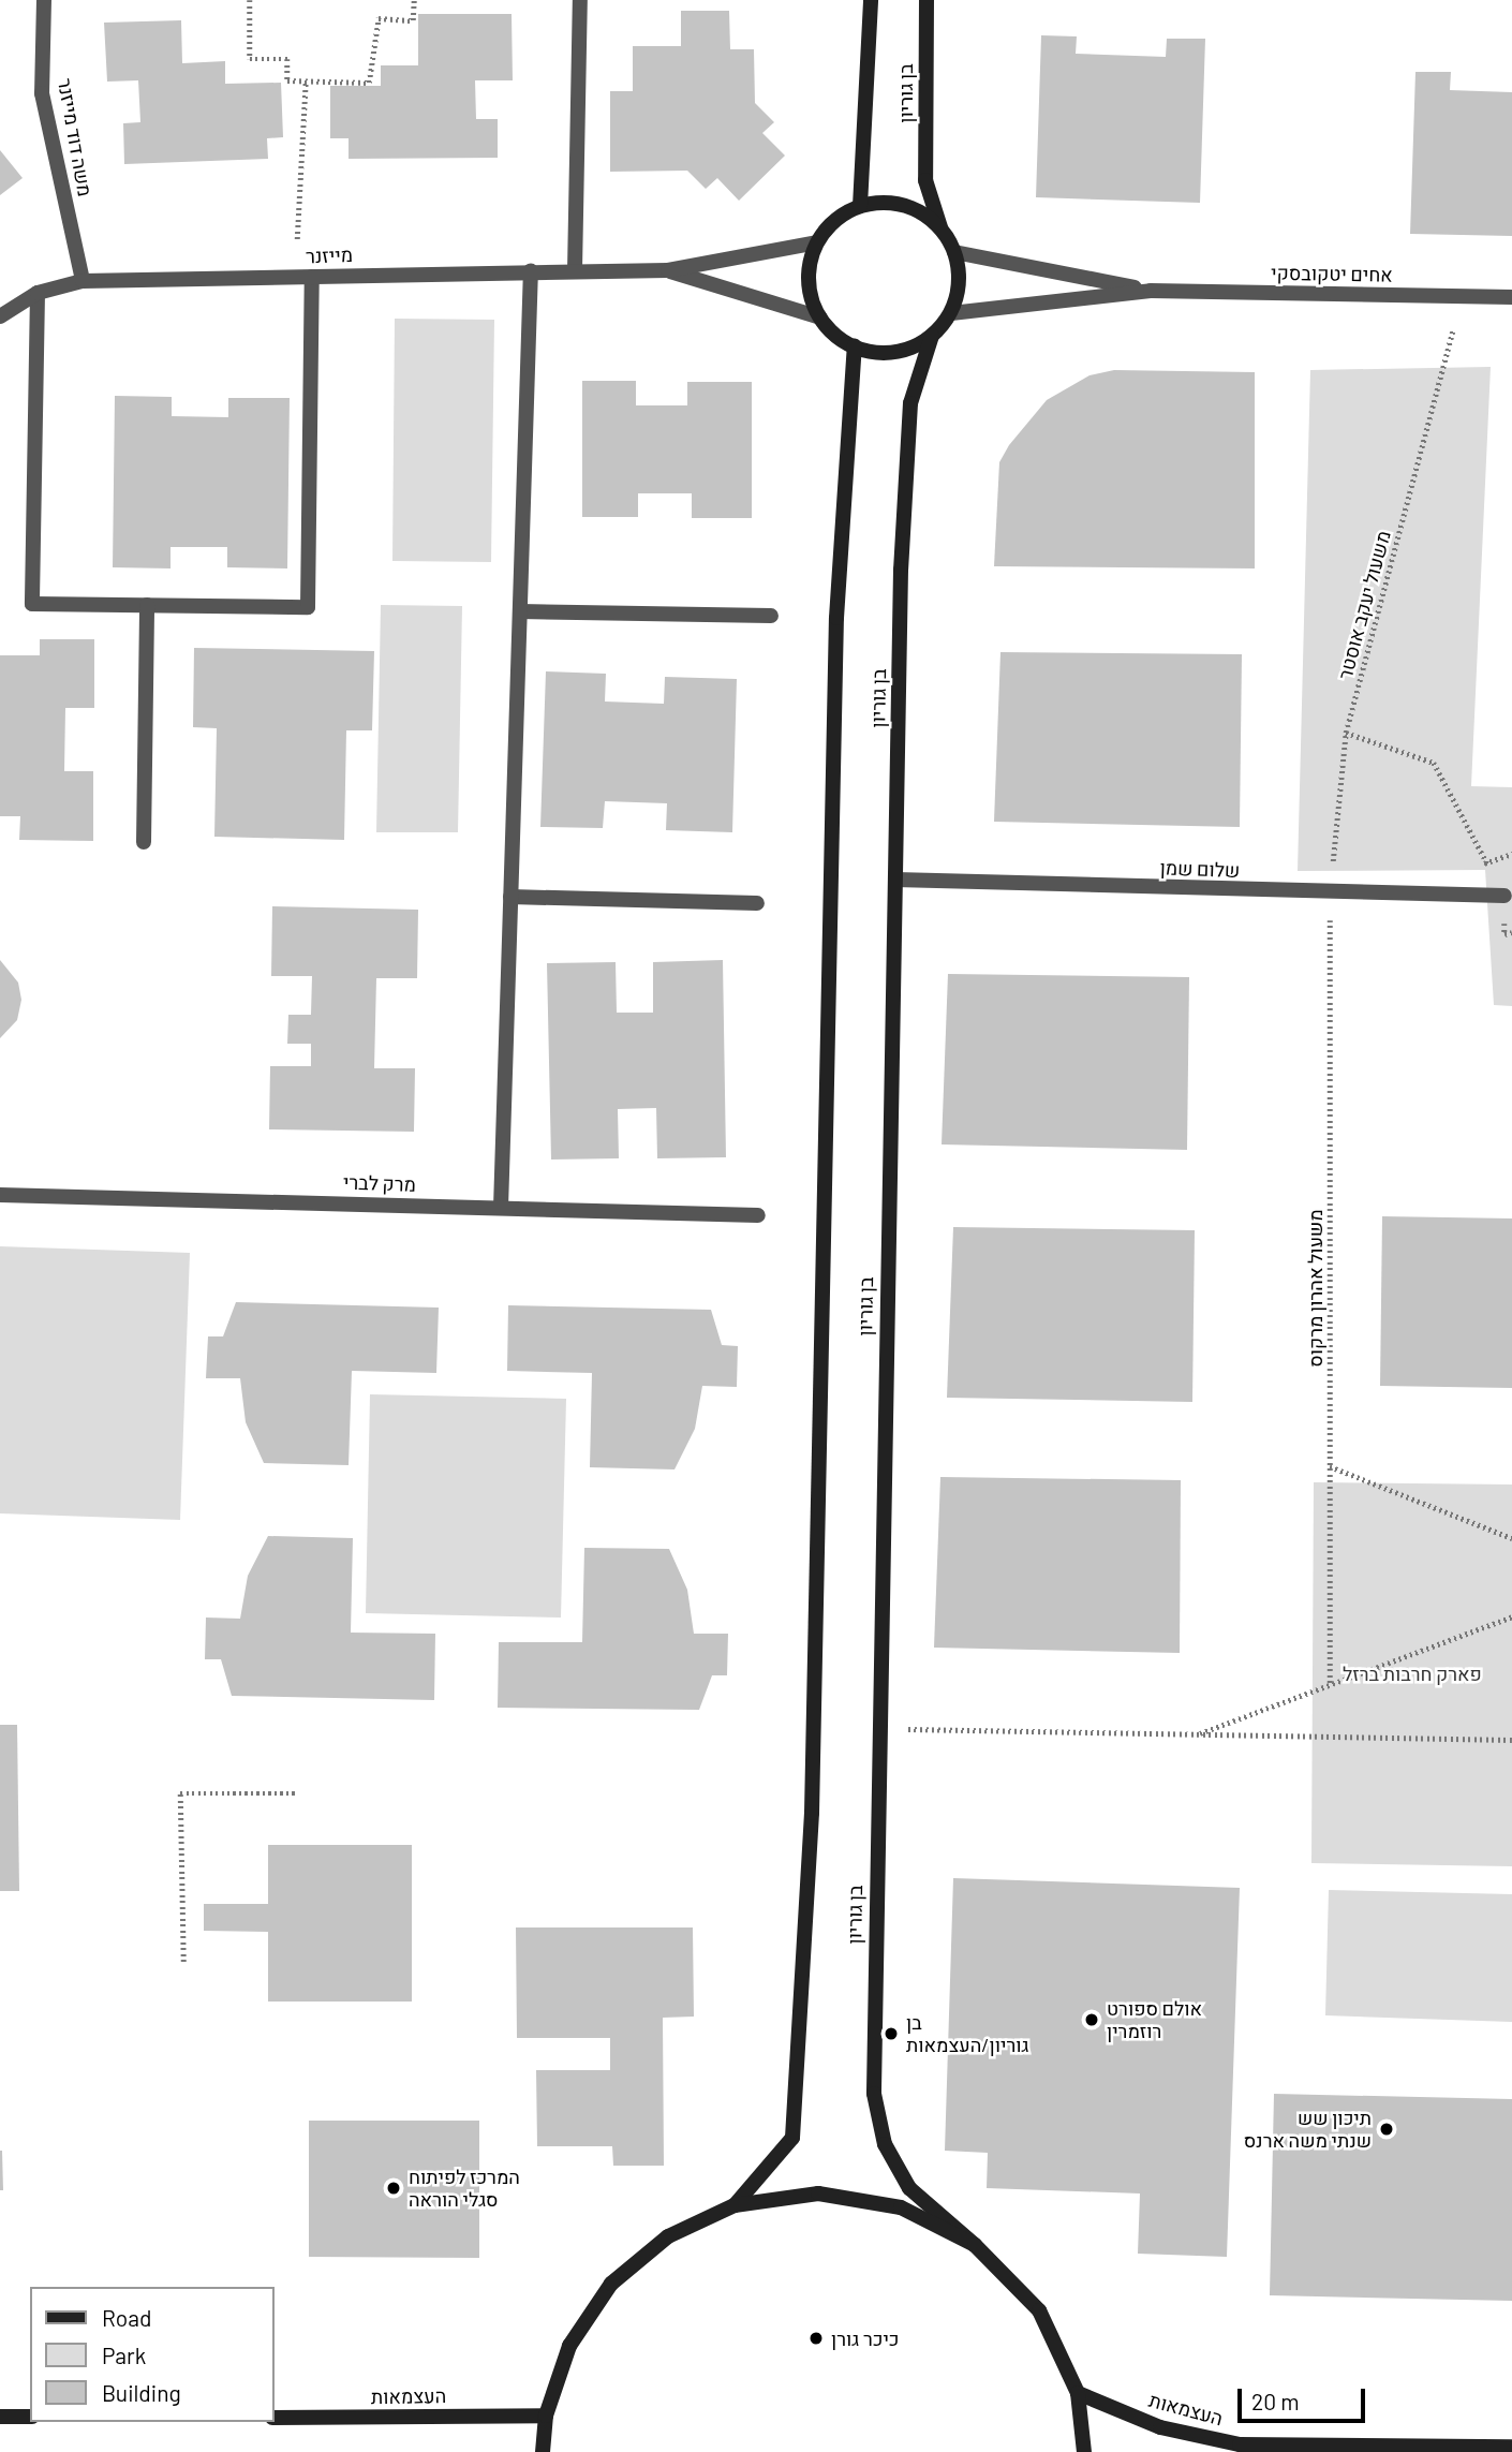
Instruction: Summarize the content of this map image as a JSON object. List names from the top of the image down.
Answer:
{
  "streets": {
    "street": [
      "בן גוריון",
      "משה דוד מייזנר",
      "מייזנר",
      "אחים יטקובסקי",
      "שלום שמן",
      "מרק לברי",
      "העצמאות"
    ],
    "path": ["משעול יעקב אוסטר", "משעול אהרון מרקוס"]
  },
  "crossings": [
    ["בן גוריון", "מייזנר"],
    ["בן גוריון", "אחים יטקובסקי"],
    ["בן גוריון", "שלום שמן"],
    ["משה דוד מייזנר", "מייזנר"],
    ["מייזנר", "אחים יטקובסקי"],
    ["משעול יעקב אוסטר", "שלום שמן"],
    ["משעול יעקב אוסטר", "משעול אהרון מרקוס"],
    ["שלום שמן", "משעול אהרון מרקוס"]
  ],
  "parks": ["פארק חרבות ברזל"],
  "places": [
    "אולם ספורט רוזמרין",
    "בן גוריון/העצמאות",
    "תיכון שש שנתי משה ארנס",
    "המרכז לפיתוח סגלי הוראה",
    "כיכר גורן"
  ],
  "legend": ["Road", "Park", "Building"],
  "scale_bar": "20 m"
}
